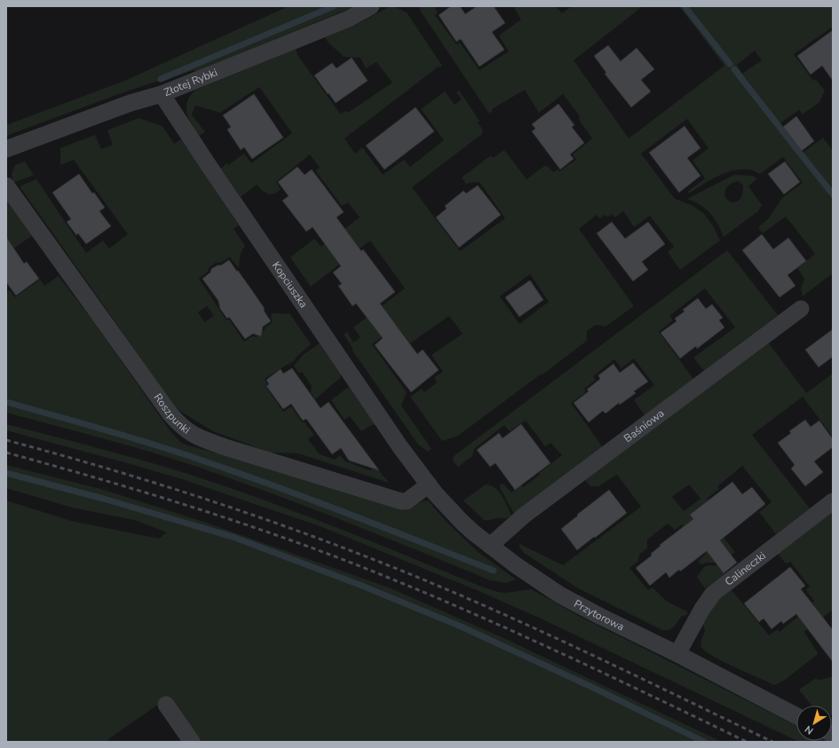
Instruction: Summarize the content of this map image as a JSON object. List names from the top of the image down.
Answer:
{
  "streets": {
    "street": [
      "Złotej Rybki",
      "Kopciuszka",
      "Roszpunki",
      "Baśniowa",
      "Calineczki",
      "Przytorowa"
    ]
  },
  "crossings": [
    ["Złotej Rybki", "Kopciuszka"],
    ["Kopciuszka", "Roszpunki"],
    ["Kopciuszka", "Przytorowa"],
    ["Roszpunki", "Przytorowa"],
    ["Baśniowa", "Przytorowa"],
    ["Calineczki", "Przytorowa"]
  ],
  "north": "bottom left"
}
